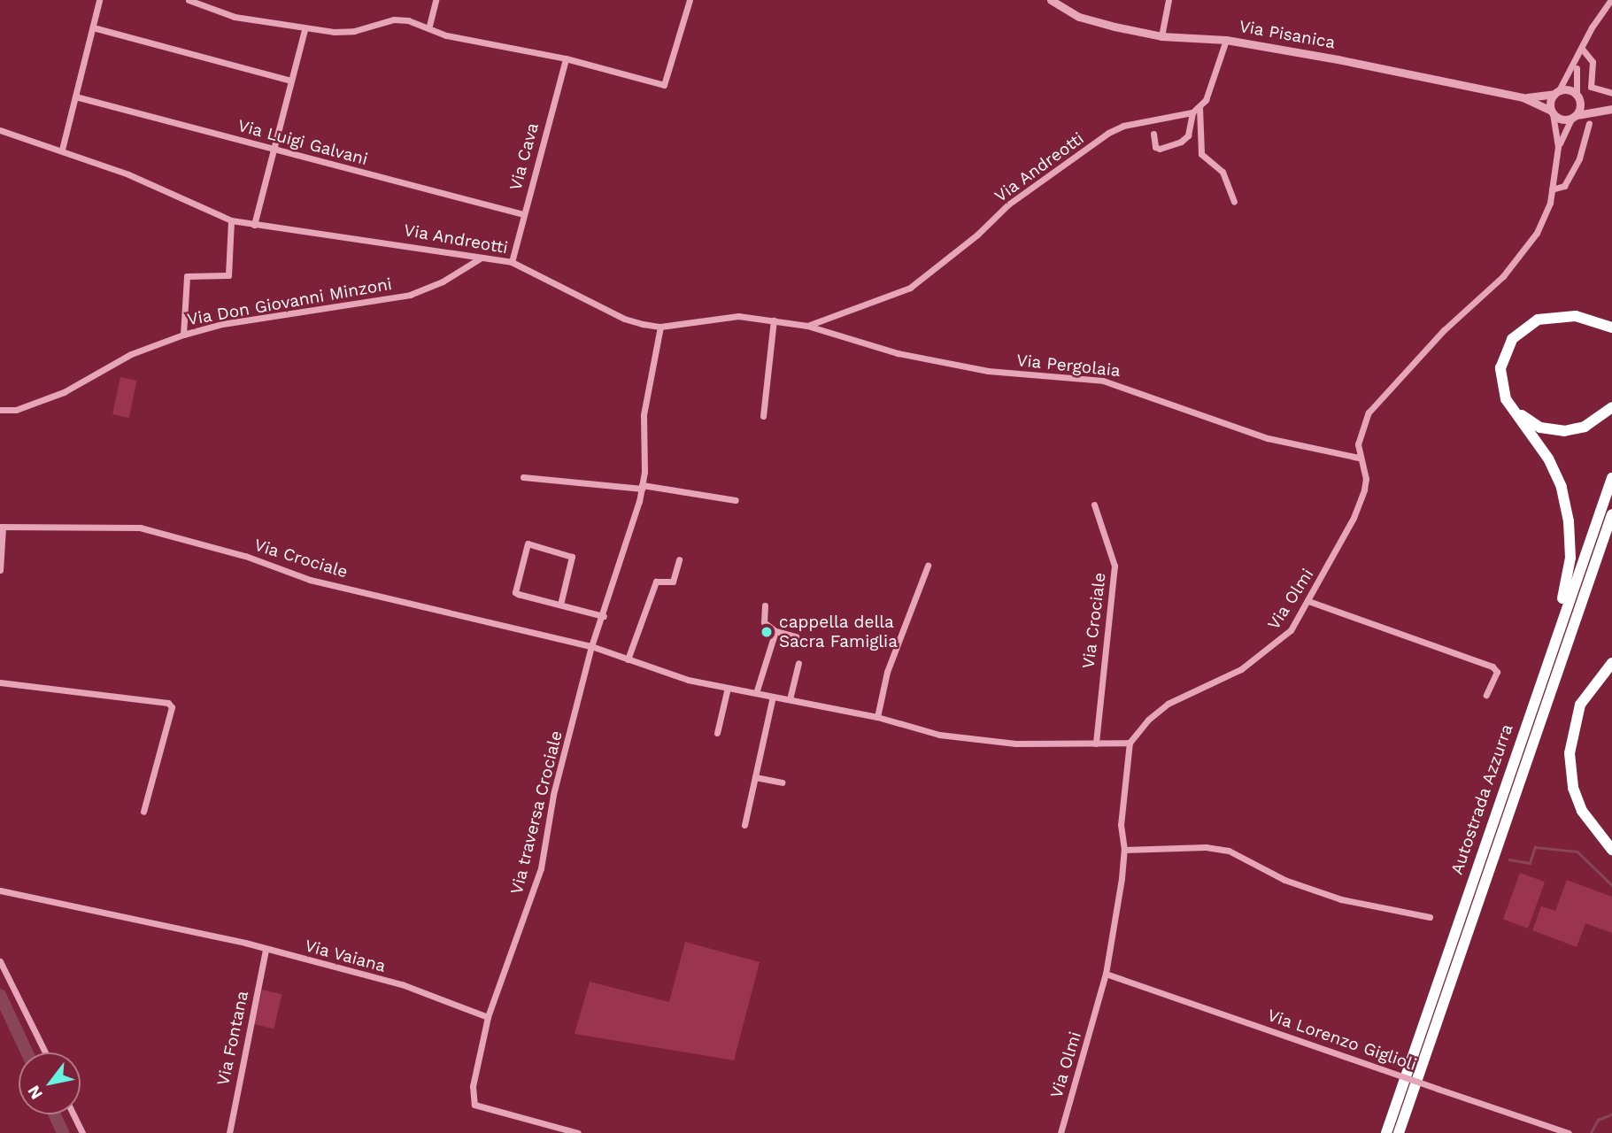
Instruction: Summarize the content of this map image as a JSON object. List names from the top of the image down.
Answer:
{
  "streets": {
    "highway": ["Autostrada Azzurra"],
    "street": [
      "Via Pisanica",
      "Via Luigi Galvani",
      "Via Cava",
      "Via Andreotti",
      "Via Don Giovanni Minzoni",
      "Via Pergolaia",
      "Via Crociale",
      "Via Olmi",
      "Via traversa Crociale",
      "Via Vaiana",
      "Via Fontana",
      "Via Lorenzo Giglioli"
    ]
  },
  "crossings": [
    ["Via Pisanica", "Via Andreotti"],
    ["Via Pisanica", "Via Olmi"],
    ["Via Luigi Galvani", "Via Cava"],
    ["Via Cava", "Via Andreotti"],
    ["Via Andreotti", "Via Don Giovanni Minzoni"],
    ["Via Andreotti", "Via Pergolaia"],
    ["Via Pergolaia", "Via Olmi"],
    ["Via Crociale", "Via Olmi"],
    ["Via Crociale", "Via traversa Crociale"],
    ["Via Olmi", "Via Lorenzo Giglioli"],
    ["Via traversa Crociale", "Via Vaiana"],
    ["Via Vaiana", "Via Fontana"]
  ],
  "places": ["cappella della Sacra Famiglia"],
  "north": "bottom left"
}
